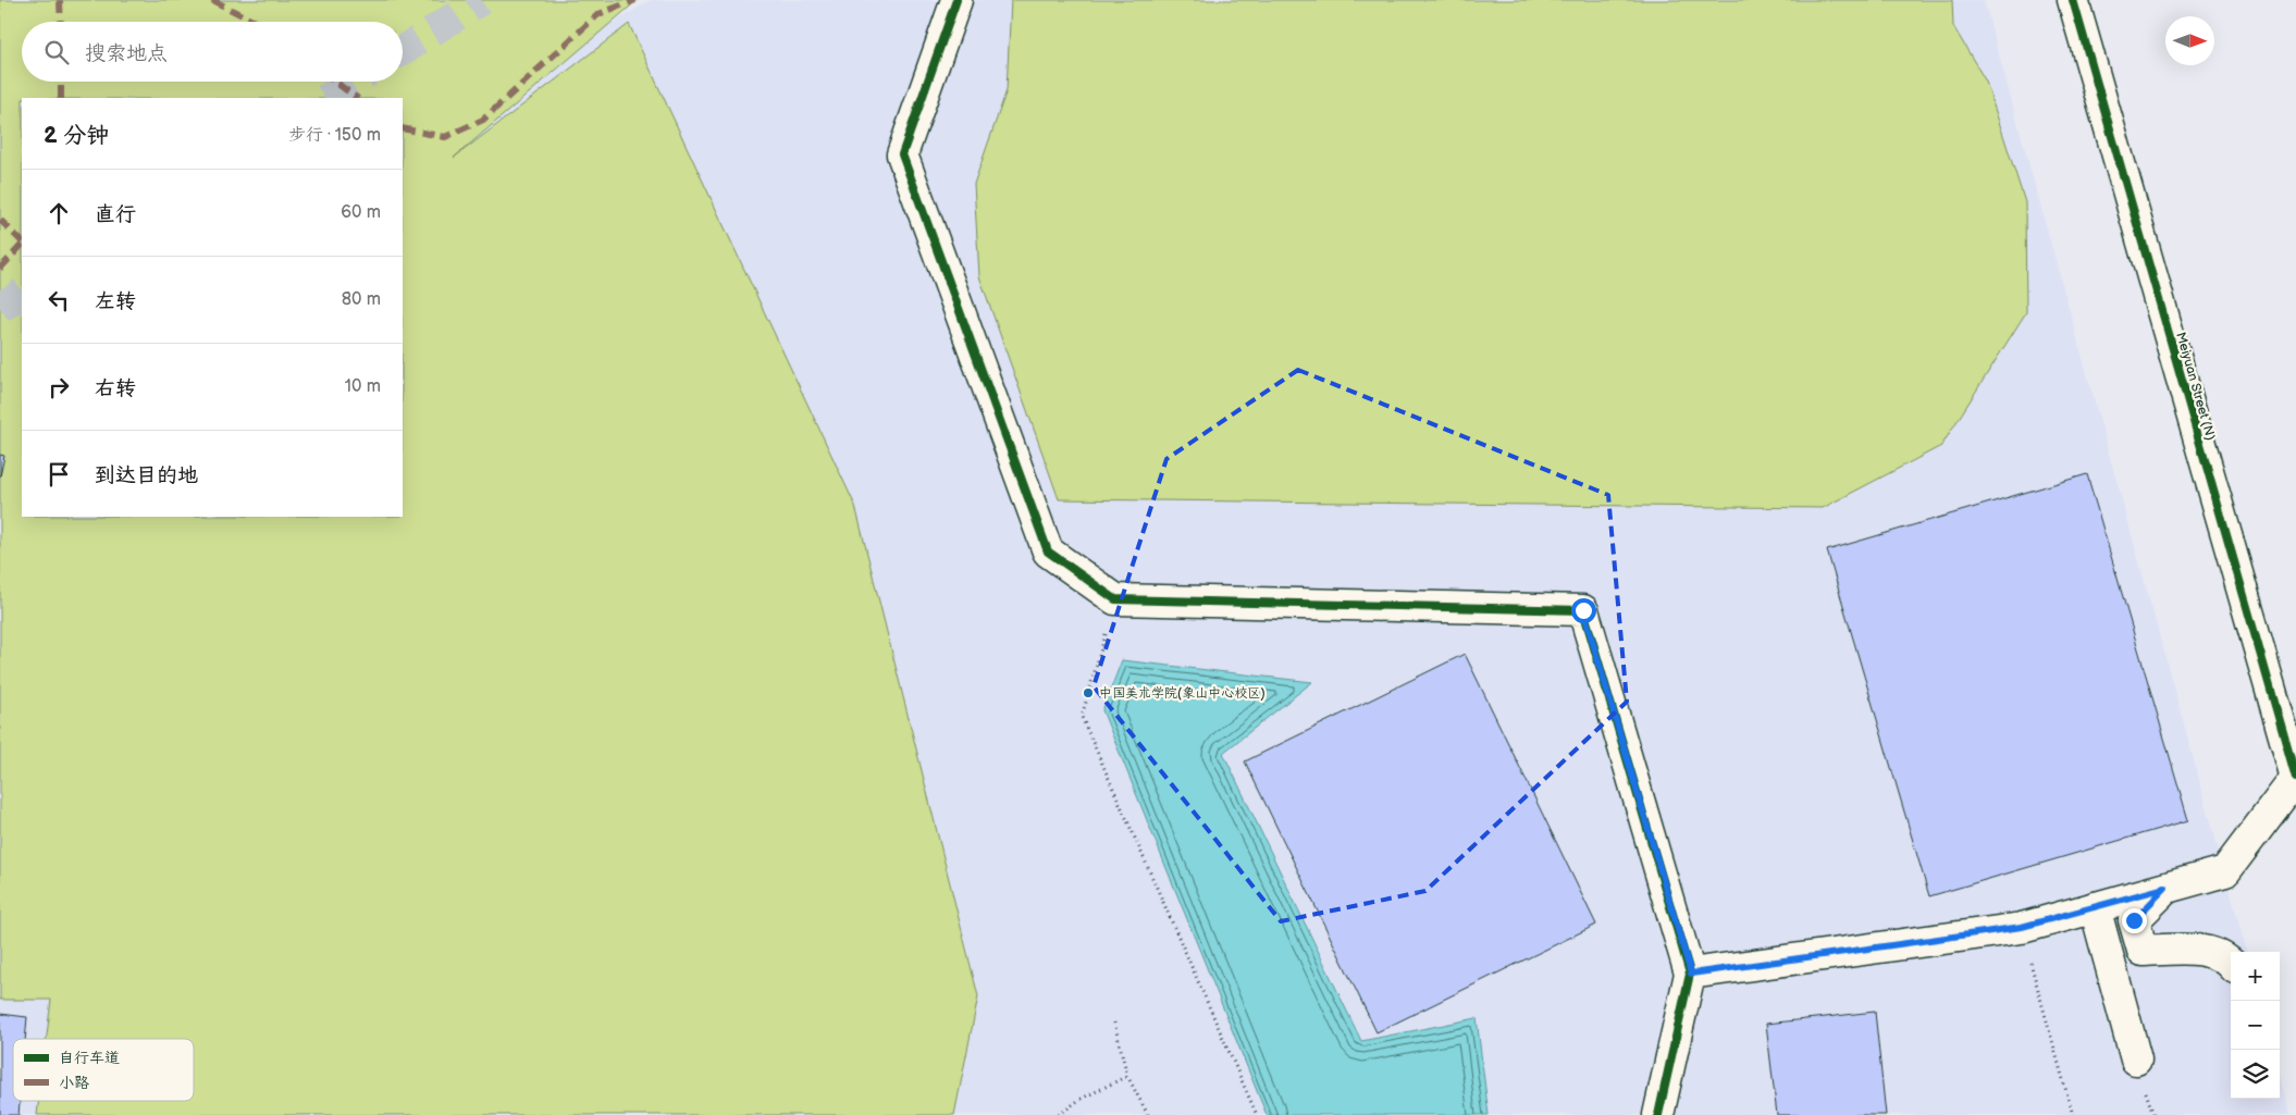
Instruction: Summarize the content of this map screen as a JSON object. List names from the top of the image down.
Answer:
{
  "streets": {
    "street": ["Meiyuan Street (N)"]
  },
  "places": ["中国美术学院(象山中心校区)"],
  "legend": ["自行车道", "小路"],
  "north": "right",
  "page": {
    "search": "搜索地点",
    "heading": ["2 分钟", "步行 · 150 m"],
    "list": [
      ["直行", "60 m"],
      ["左转", "80 m"],
      ["右转", "10 m"],
      "到达目的地"
    ],
    "map_buttons": ["+", "−"]
  }
}
